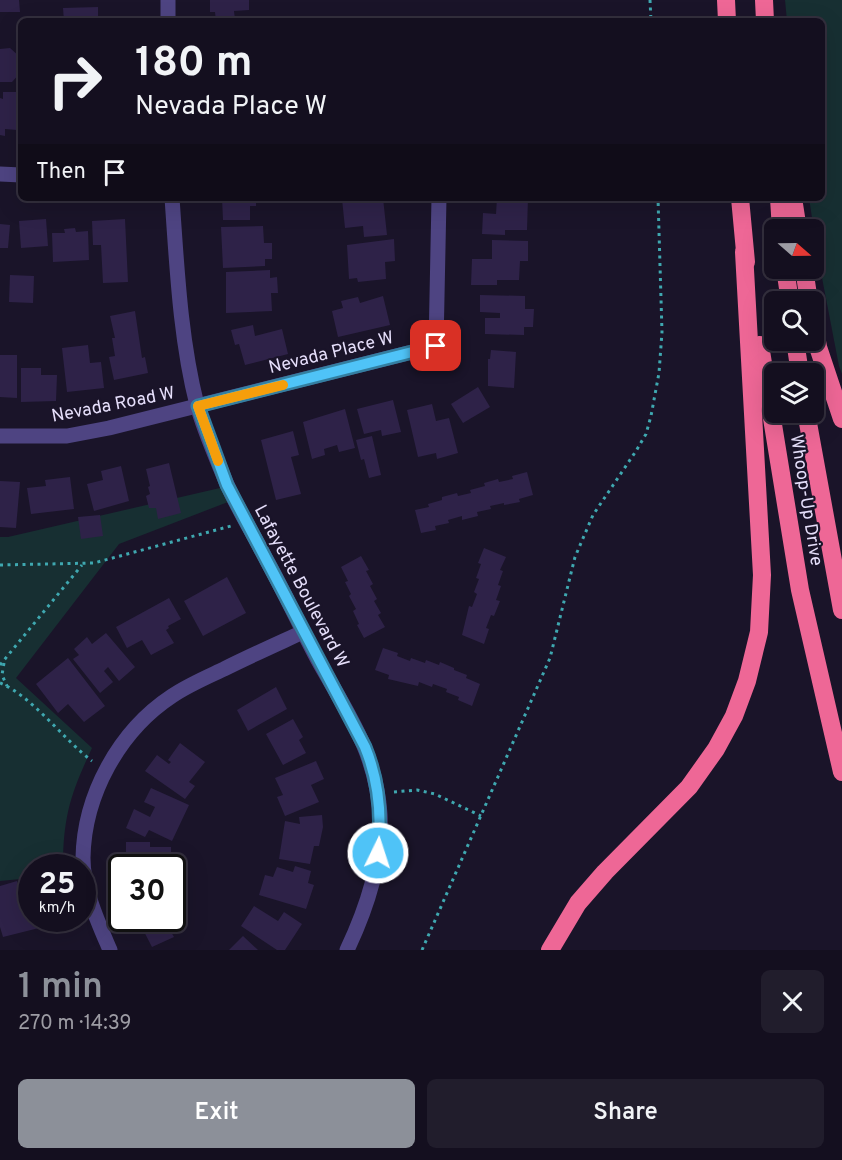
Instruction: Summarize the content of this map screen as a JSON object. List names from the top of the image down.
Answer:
{
  "streets": {
    "highway": ["Whoop-Up Drive"],
    "street": ["Nevada Place W", "Nevada Road W", "Lafayette Boulevard W"]
  },
  "crossings": [
    ["Nevada Place W", "Nevada Road W"],
    ["Nevada Place W", "Lafayette Boulevard W"],
    ["Nevada Road W", "Lafayette Boulevard W"]
  ],
  "north": "right",
  "page": {
    "turn": ["180 m", "Nevada Place W"],
    "then": "Then",
    "speed": "25 km/h",
    "limit": "30",
    "heading": ["1 min", "270 m · 14:39"],
    "buttons": ["Exit", "Share"]
  }
}
